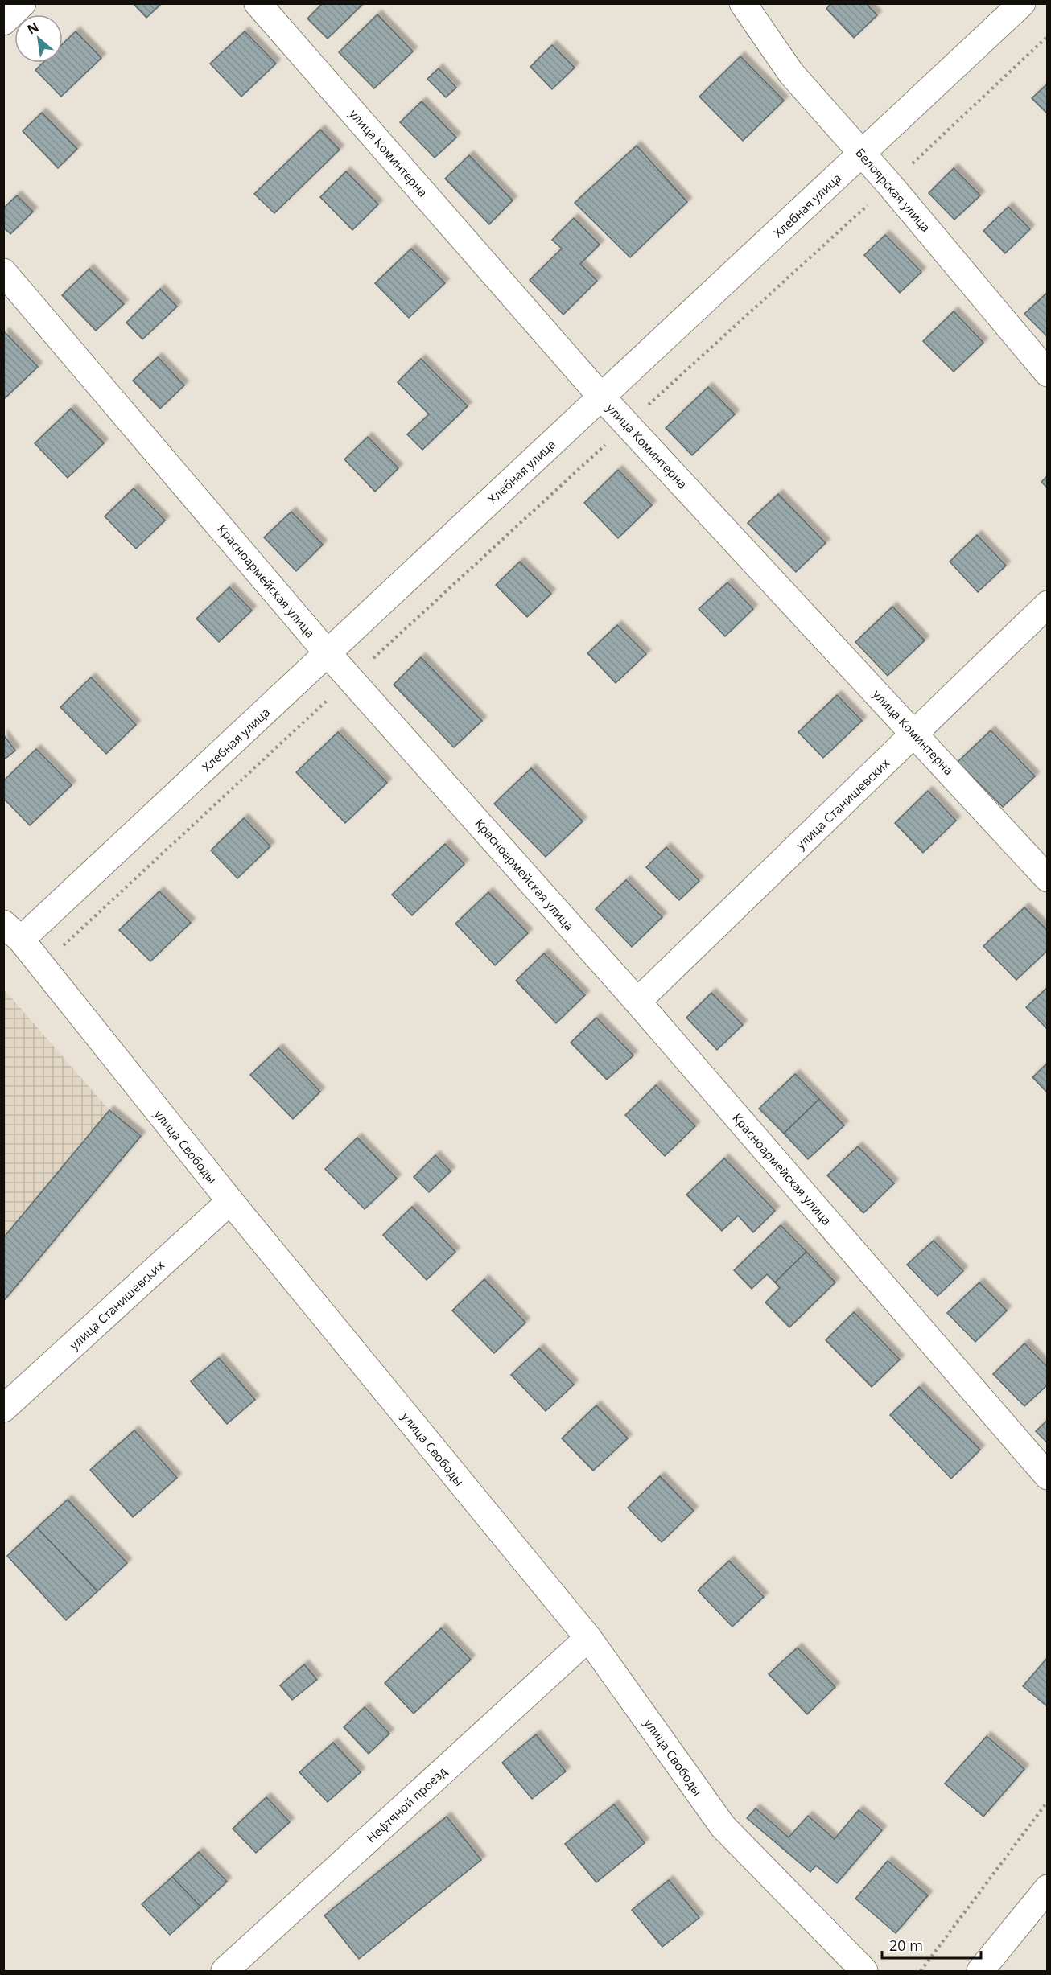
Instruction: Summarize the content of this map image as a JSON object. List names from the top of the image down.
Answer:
{
  "streets": {
    "street": [
      "улица Коминтерна",
      "Белоярская улица",
      "Хлебная улица",
      "Красноармейская улица",
      "улица Станишевских",
      "улица Свободы",
      "Нефтяной проезд"
    ]
  },
  "crossings": [
    ["улица Коминтерна", "Хлебная улица"],
    ["улица Коминтерна", "улица Станишевских"],
    ["Белоярская улица", "Хлебная улица"],
    ["Хлебная улица", "Красноармейская улица"],
    ["Хлебная улица", "улица Свободы"],
    ["Красноармейская улица", "улица Станишевских"],
    ["улица Станишевских", "улица Свободы"],
    ["улица Свободы", "Нефтяной проезд"]
  ],
  "scale_bar": "20 m",
  "north": "top left"
}
